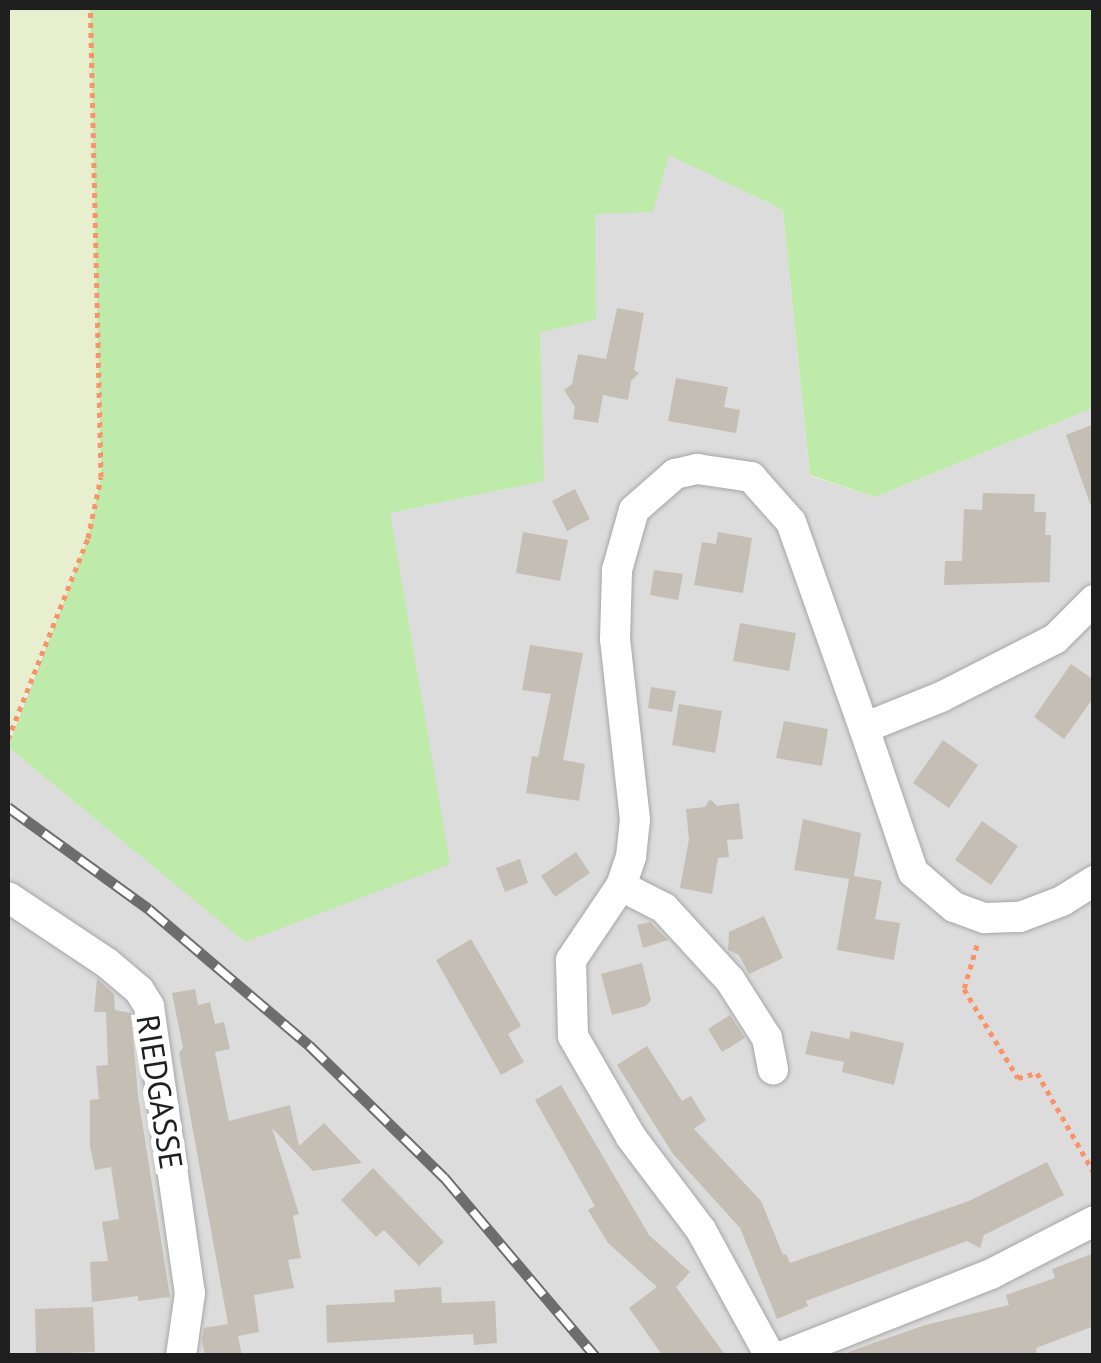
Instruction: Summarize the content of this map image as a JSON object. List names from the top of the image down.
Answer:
{
  "streets": {
    "street": ["RIEDGASSE"]
  }
}
